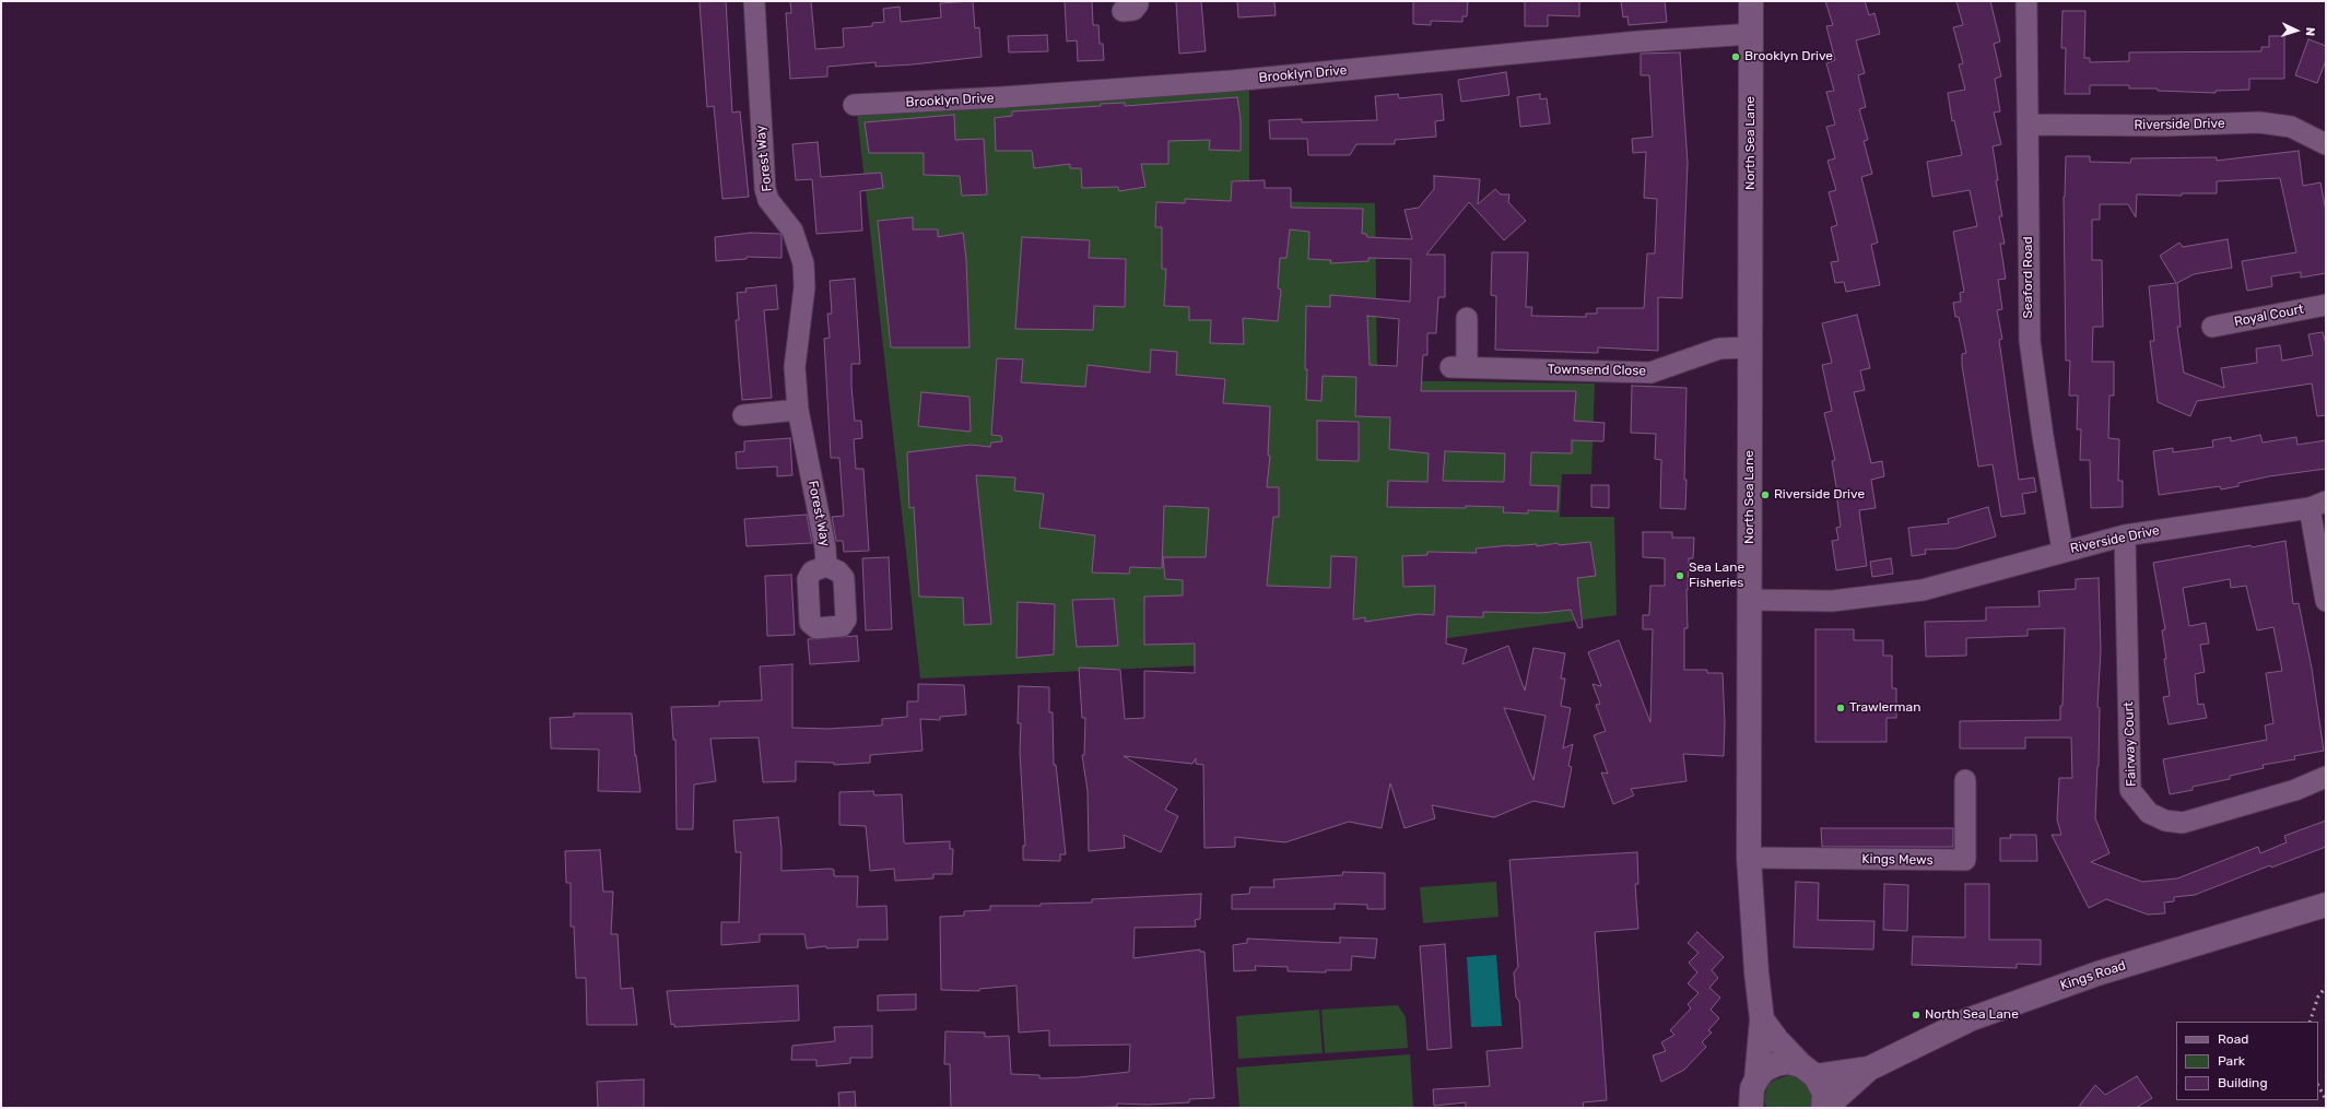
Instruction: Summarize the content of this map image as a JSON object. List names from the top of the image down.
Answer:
{
  "streets": {
    "street": [
      "Brooklyn Drive",
      "Riverside Drive",
      "North Sea Lane",
      "Forest Way",
      "Seaford Road",
      "Royal Court",
      "Townsend Close",
      "Fairway Court",
      "Kings Mews",
      "Kings Road"
    ]
  },
  "crossings": [
    ["Brooklyn Drive", "North Sea Lane"],
    ["Riverside Drive", "North Sea Lane"],
    ["Riverside Drive", "Seaford Road"],
    ["Riverside Drive", "Fairway Court"],
    ["North Sea Lane", "Townsend Close"],
    ["North Sea Lane", "Kings Mews"],
    ["North Sea Lane", "Kings Road"]
  ],
  "places": [
    "Brooklyn Drive",
    "Riverside Drive",
    "Sea Lane Fisheries",
    "Trawlerman",
    "North Sea Lane"
  ],
  "legend": ["Road", "Park", "Building"],
  "north": "right"
}
